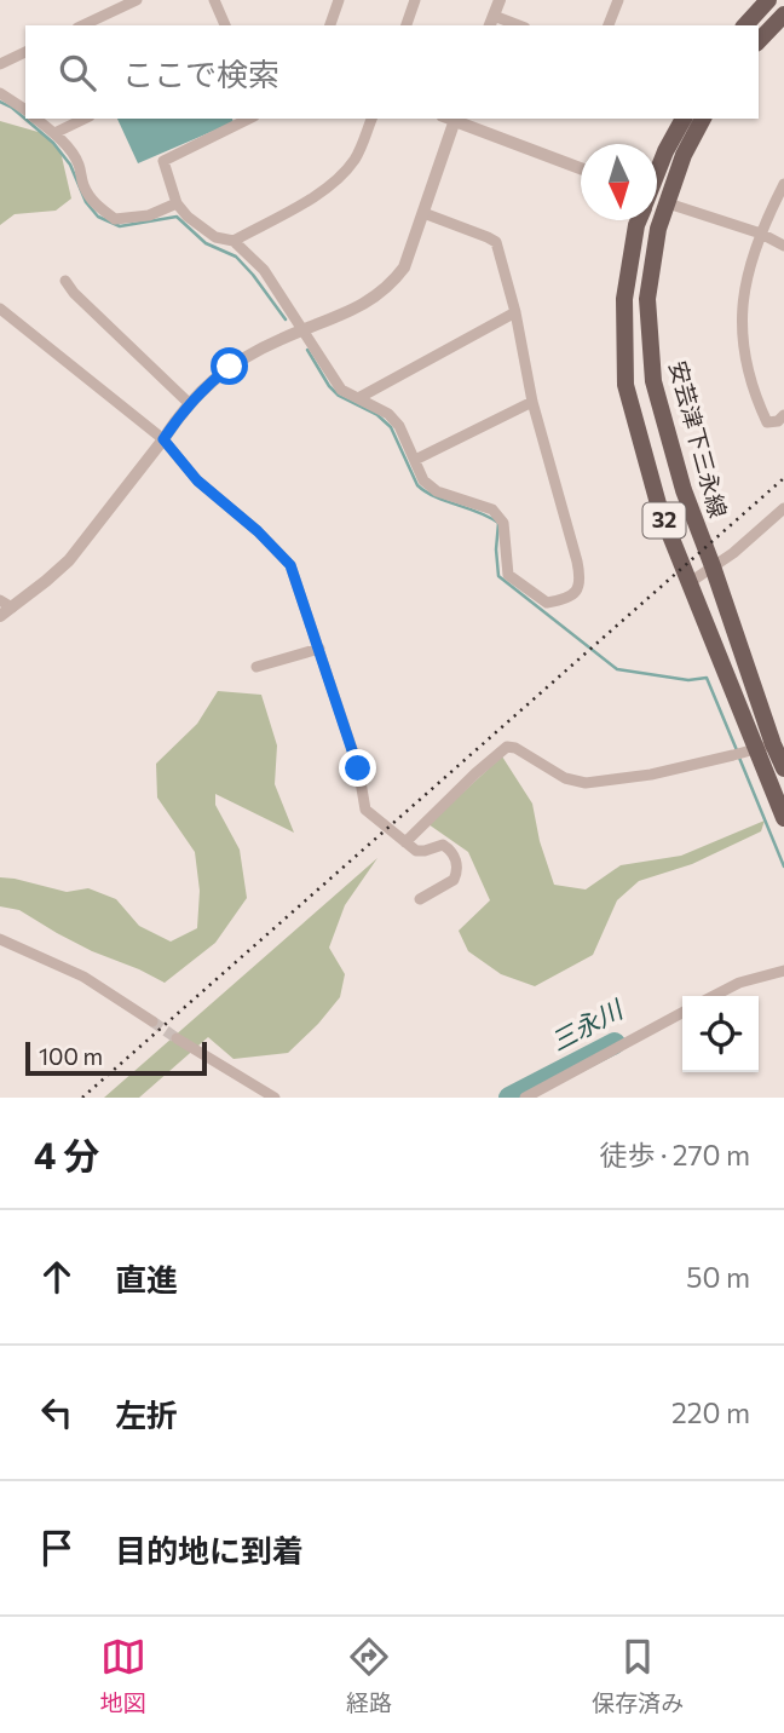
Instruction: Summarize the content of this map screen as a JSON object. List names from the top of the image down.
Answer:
{
  "streets": {
    "main road": ["安芸津下三永線", "32"]
  },
  "water": ["三永川"],
  "scale_bar": "100 m",
  "north": "bottom",
  "page": {
    "search": "ここで検索",
    "scale": "100 m",
    "heading": ["4 分", "徒歩 · 270 m"],
    "list": [
      ["直進", "50 m"],
      ["左折", "220 m"],
      "目的地に到着"
    ],
    "nav": ["地図", "経路", "保存済み"]
  }
}
